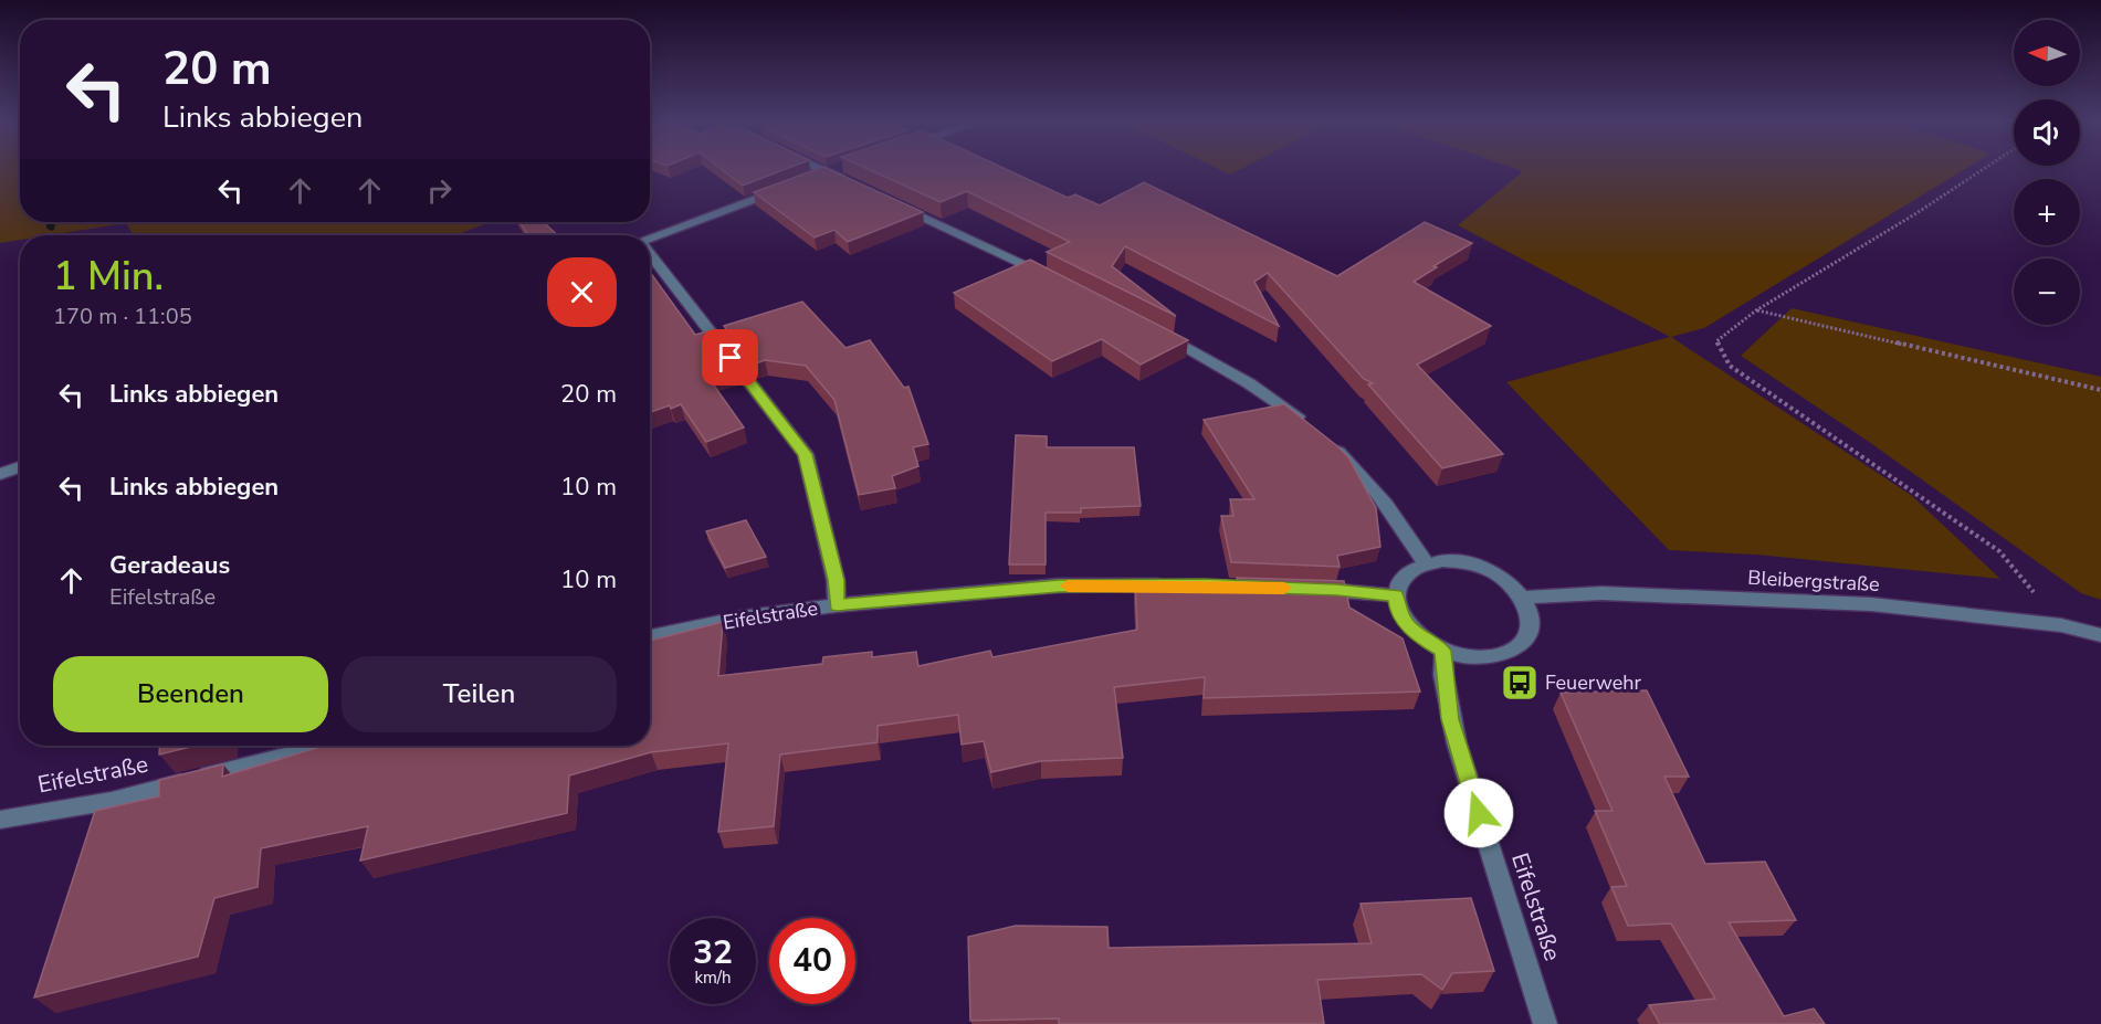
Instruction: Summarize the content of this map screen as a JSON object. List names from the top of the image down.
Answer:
{
  "streets": {
    "street": ["Bleibergstraße", "Eifelstraße"]
  },
  "crossings": [
    ["Bleibergstraße", "Eifelstraße"]
  ],
  "places": {
    "bus stop": ["Feuerwehr"]
  },
  "north": "left",
  "page": {
    "map_buttons": ["+", "−"],
    "turn": ["20 m", "Links abbiegen"],
    "heading": ["1 Min.", "170 m · 11:05"],
    "list": [
      {
        "name": "Links abbiegen",
        "value": "20 m"
      },
      {
        "name": "Links abbiegen",
        "value": "10 m"
      },
      {
        "name": "Geradeaus",
        "note": "Eifelstraße",
        "value": "10 m"
      }
    ],
    "buttons": ["Beenden", "Teilen"],
    "speed": "32 km/h",
    "limit": "40"
  }
}
